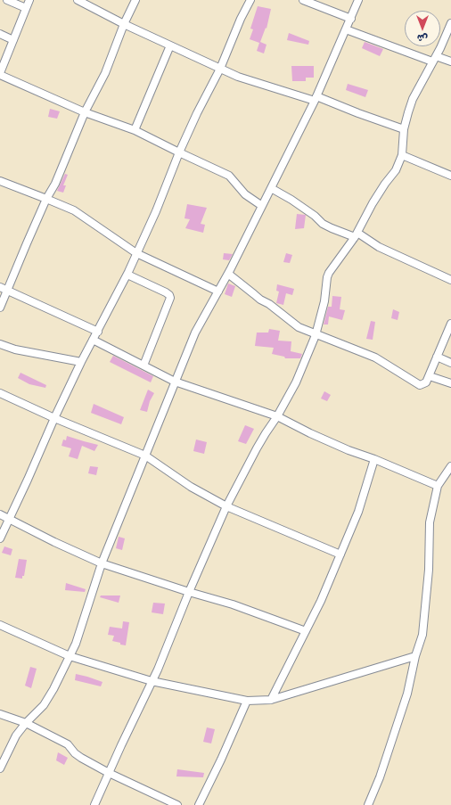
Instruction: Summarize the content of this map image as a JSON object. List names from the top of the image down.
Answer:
{
  "north": "bottom"
}
